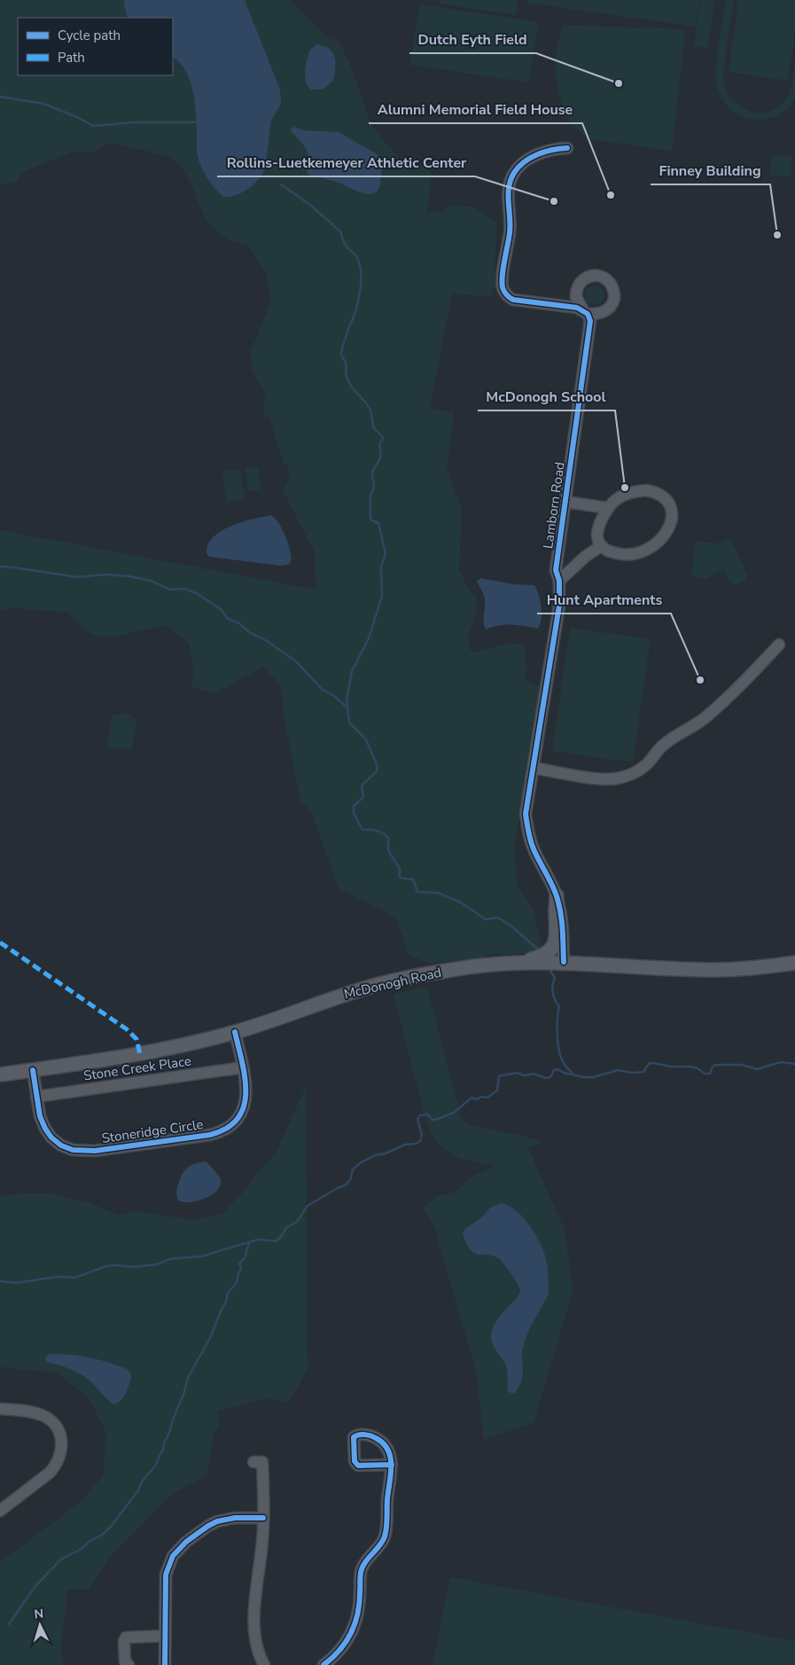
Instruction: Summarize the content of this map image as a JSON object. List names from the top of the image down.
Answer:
{
  "streets": {
    "main road": ["McDonogh Road"],
    "street": ["Lamborn Road", "Stone Creek Place", "Stoneridge Circle"]
  },
  "crossings": [
    ["Lamborn Road", "McDonogh Road"],
    ["McDonogh Road", "Stoneridge Circle"],
    ["Stone Creek Place", "Stoneridge Circle"]
  ],
  "places": [
    "Dutch Eyth Field",
    "Alumni Memorial Field House",
    "Rollins-Luetkemeyer Athletic Center",
    "Finney Building",
    "McDonogh School",
    "Hunt Apartments"
  ],
  "legend": ["Cycle path", "Path"],
  "north": "top"
}
